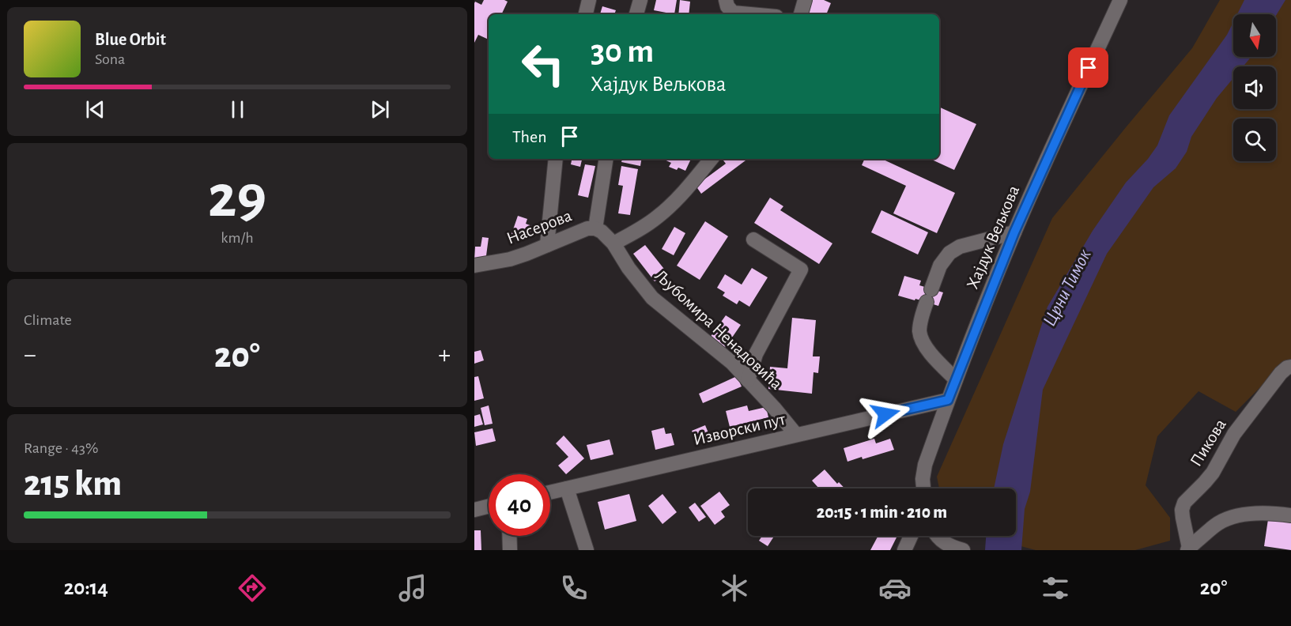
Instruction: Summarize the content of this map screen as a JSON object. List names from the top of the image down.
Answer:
{
  "streets": {
    "street": [
      "Насерова",
      "Хајдук Вељкова",
      "Љубомира Ненадовића",
      "Изворски пут",
      "Пикова"
    ]
  },
  "crossings": [
    ["Насерова", "Љубомира Ненадовића"],
    ["Хајдук Вељкова", "Изворски пут"],
    ["Љубомира Ненадовића", "Изворски пут"]
  ],
  "water": ["Црни Тимок"],
  "north": "bottom",
  "page": {
    "turn": ["30 m", "Хајдук Вељкова"],
    "song": ["Blue Orbit", "Sona"],
    "then": "Then",
    "tile": [
      ["29", "km/h"],
      "Climate",
      ["Range · 43%", "215 km"]
    ],
    "heat": ["−", "20°", "+"],
    "limit": "40",
    "trip": "20:15 · 1 min · 210 m",
    "tabs": ["20:14", "20°"]
  }
}
